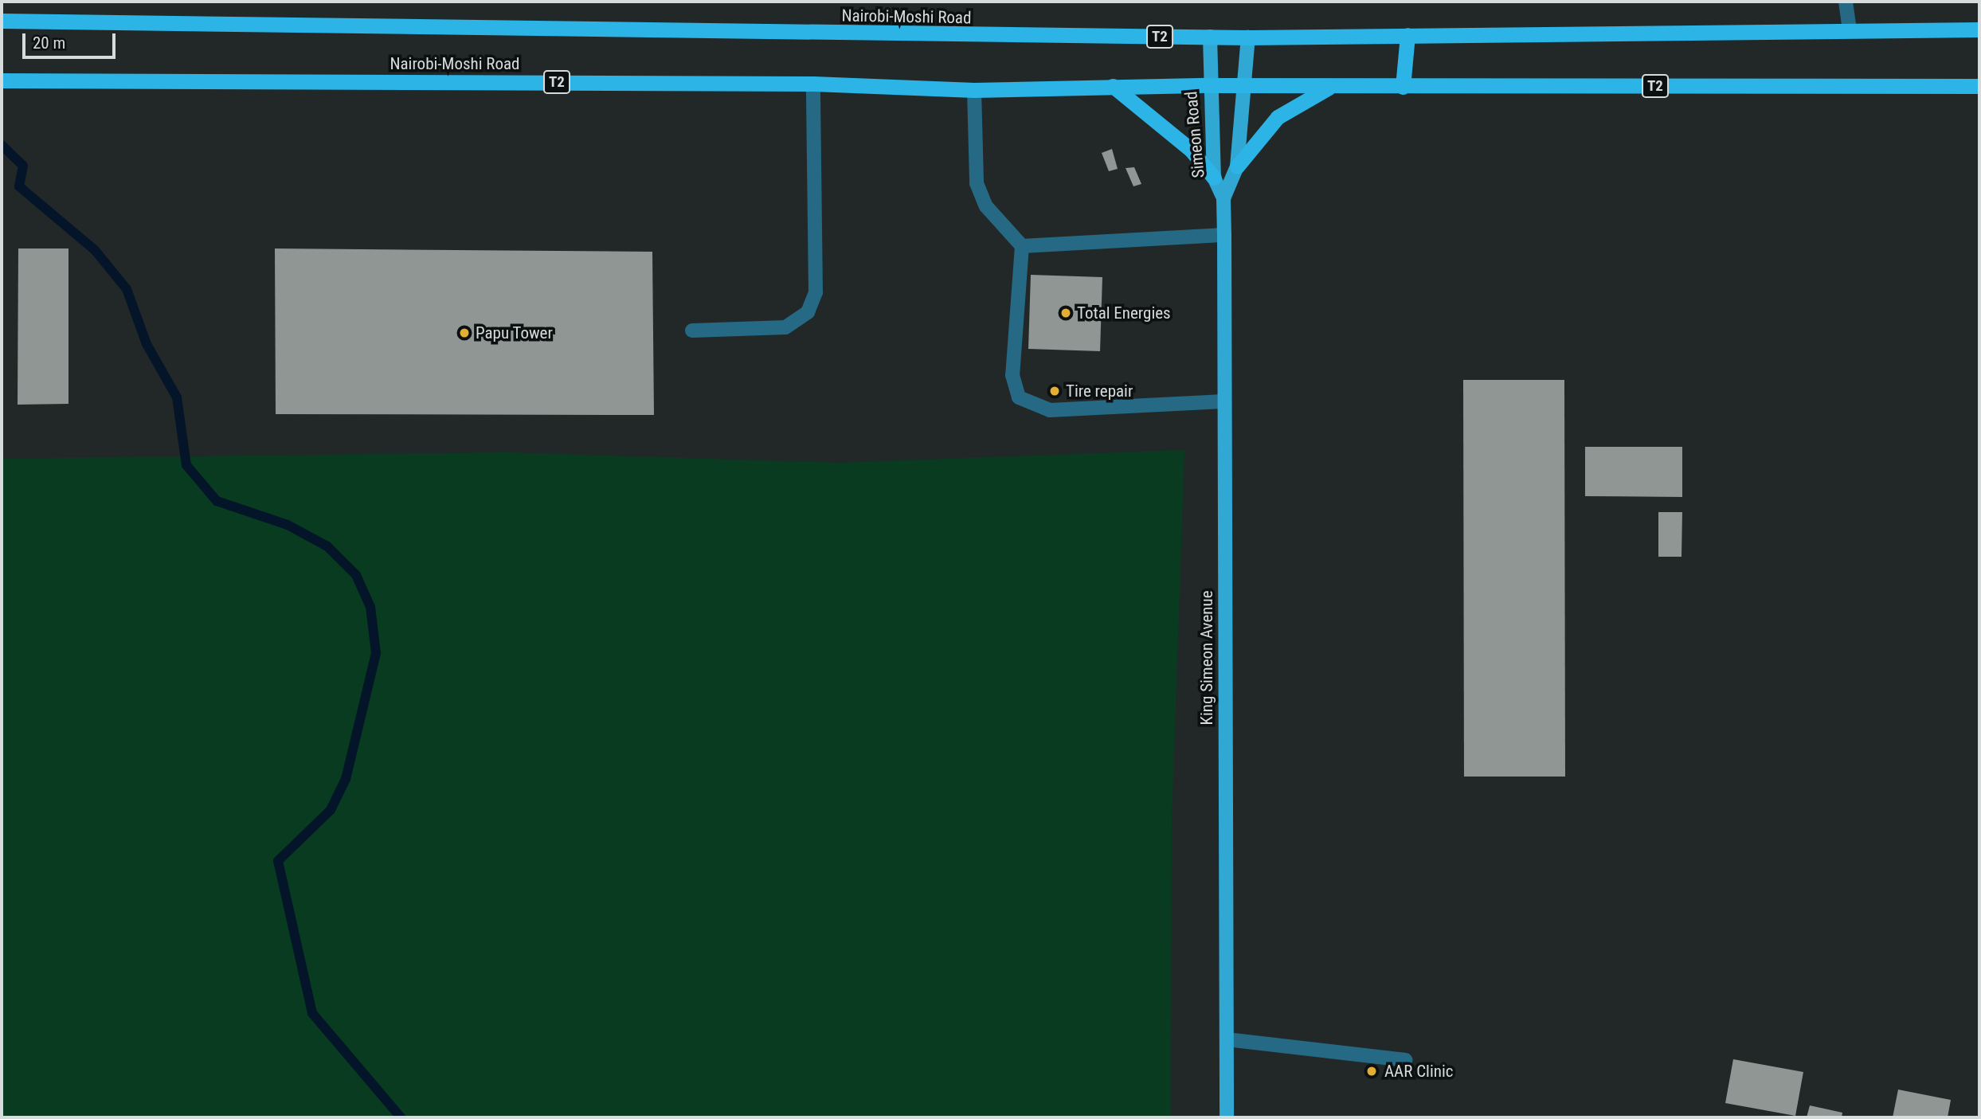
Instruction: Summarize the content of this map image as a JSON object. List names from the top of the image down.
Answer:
{
  "streets": {
    "highway": ["Nairobi-Moshi Road", "T2"],
    "main road": ["Simeon Road", "King Simeon Avenue"]
  },
  "crossings": [
    ["Nairobi-Moshi Road", "T2"],
    ["Nairobi-Moshi Road", "Simeon Road"],
    ["T2", "Simeon Road"],
    ["Simeon Road", "King Simeon Avenue"]
  ],
  "places": [
    "Total Energies",
    "Papu Tower",
    "Tire repair",
    "AAR Clinic"
  ],
  "scale_bar": "20 m"
}
